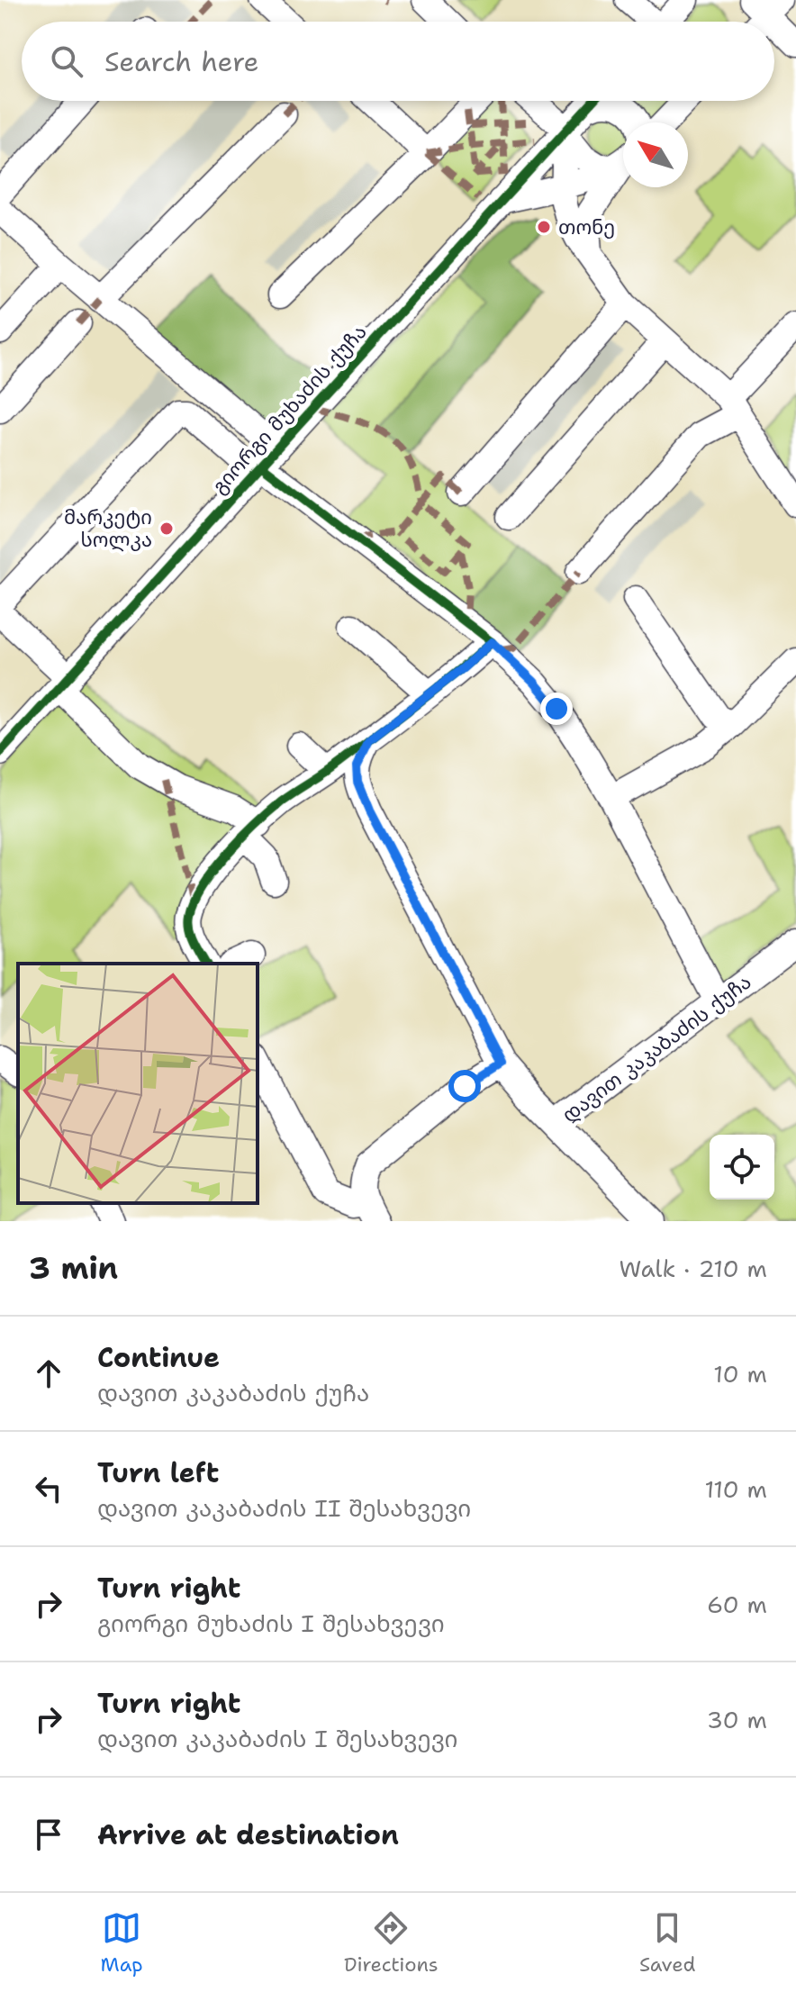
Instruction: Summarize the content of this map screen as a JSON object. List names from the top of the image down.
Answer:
{
  "streets": {
    "street": ["გიორგი მუხაძის ქუჩა", "დავით კაკაბაძის ქუჩა"]
  },
  "places": ["თონე", "მარკეტი სოლკა"],
  "north": "top left",
  "page": {
    "search": "Search here",
    "heading": ["3 min", "Walk · 210 m"],
    "list": [
      ["Continue", "დავით კაკაბაძის ქუჩა", "10 m"],
      ["Turn left", "დავით კაკაბაძის II შესახვევი", "110 m"],
      ["Turn right", "გიორგი მუხაძის I შესახვევი", "60 m"],
      ["Turn right", "დავით კაკაბაძის I შესახვევი", "30 m"],
      "Arrive at destination"
    ],
    "nav": ["Map", "Directions", "Saved"]
  }
}
